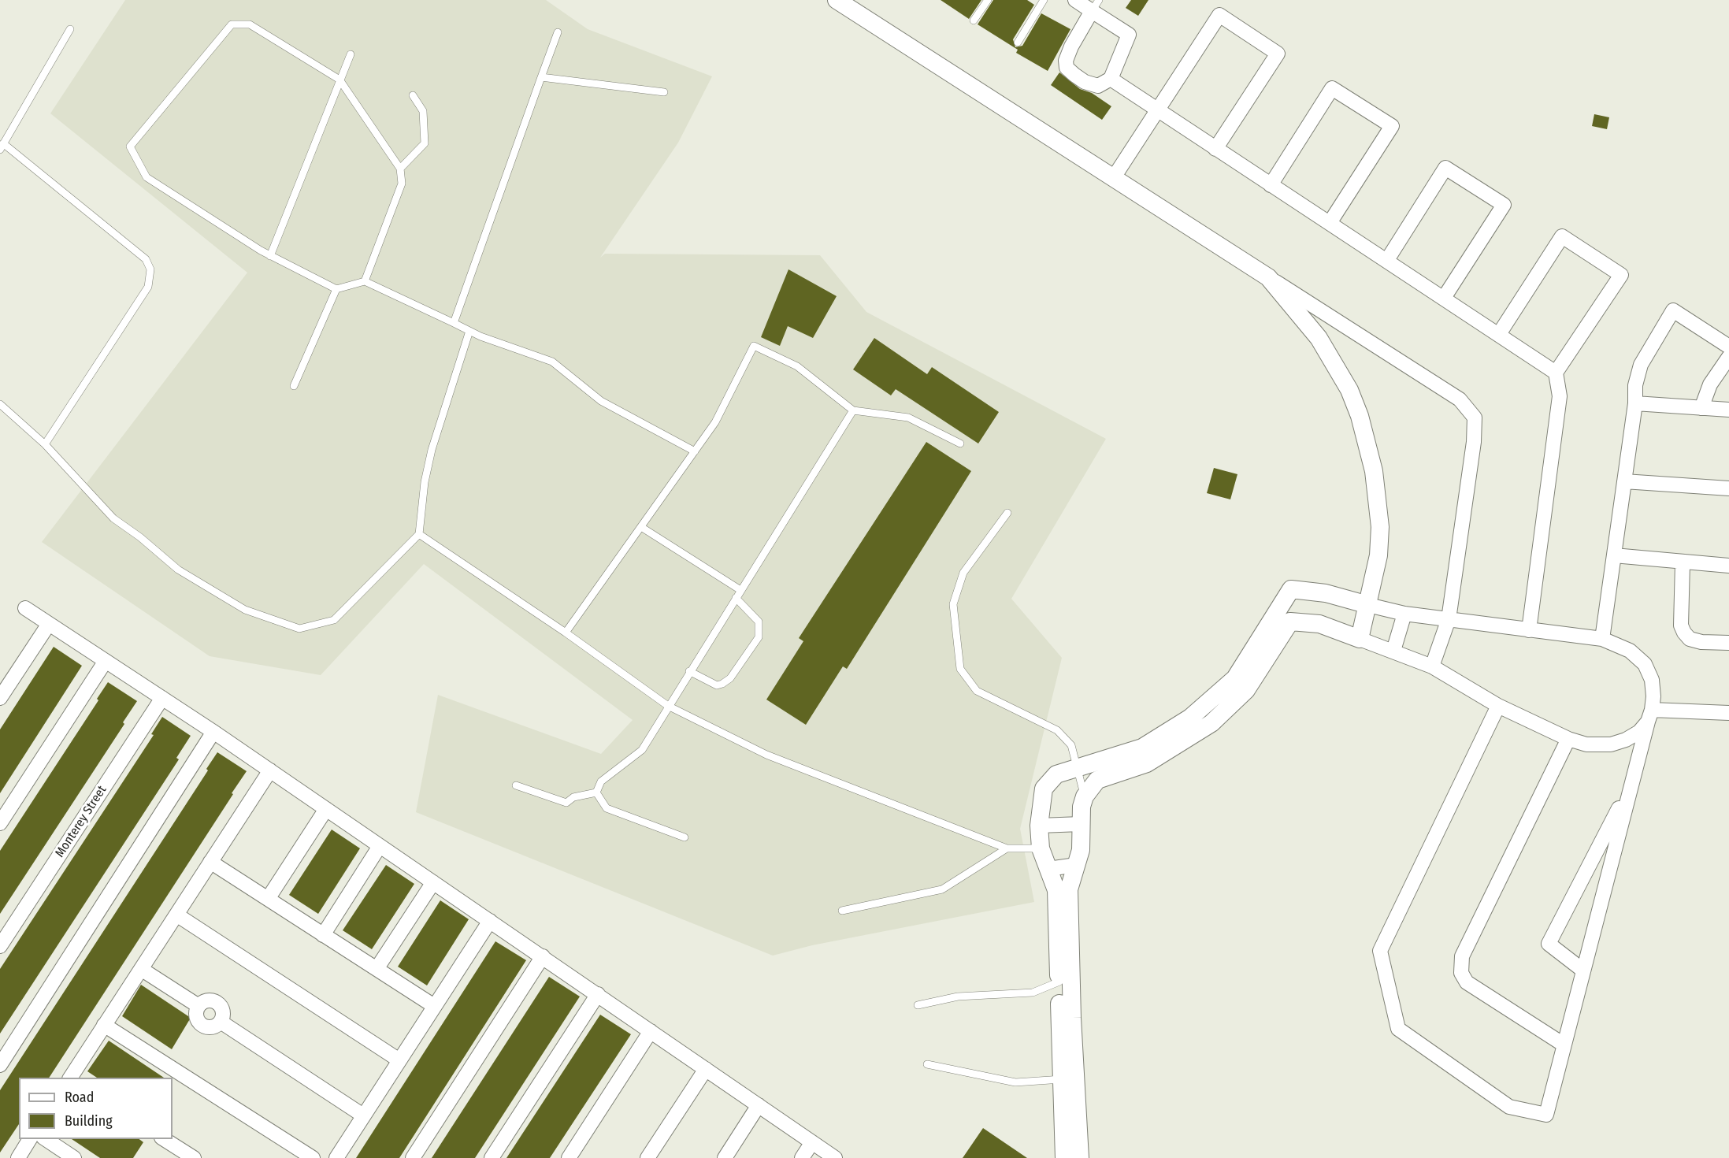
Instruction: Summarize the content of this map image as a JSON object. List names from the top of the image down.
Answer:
{
  "streets": {
    "street": ["Monterey Street"]
  },
  "legend": ["Road", "Building"]
}
